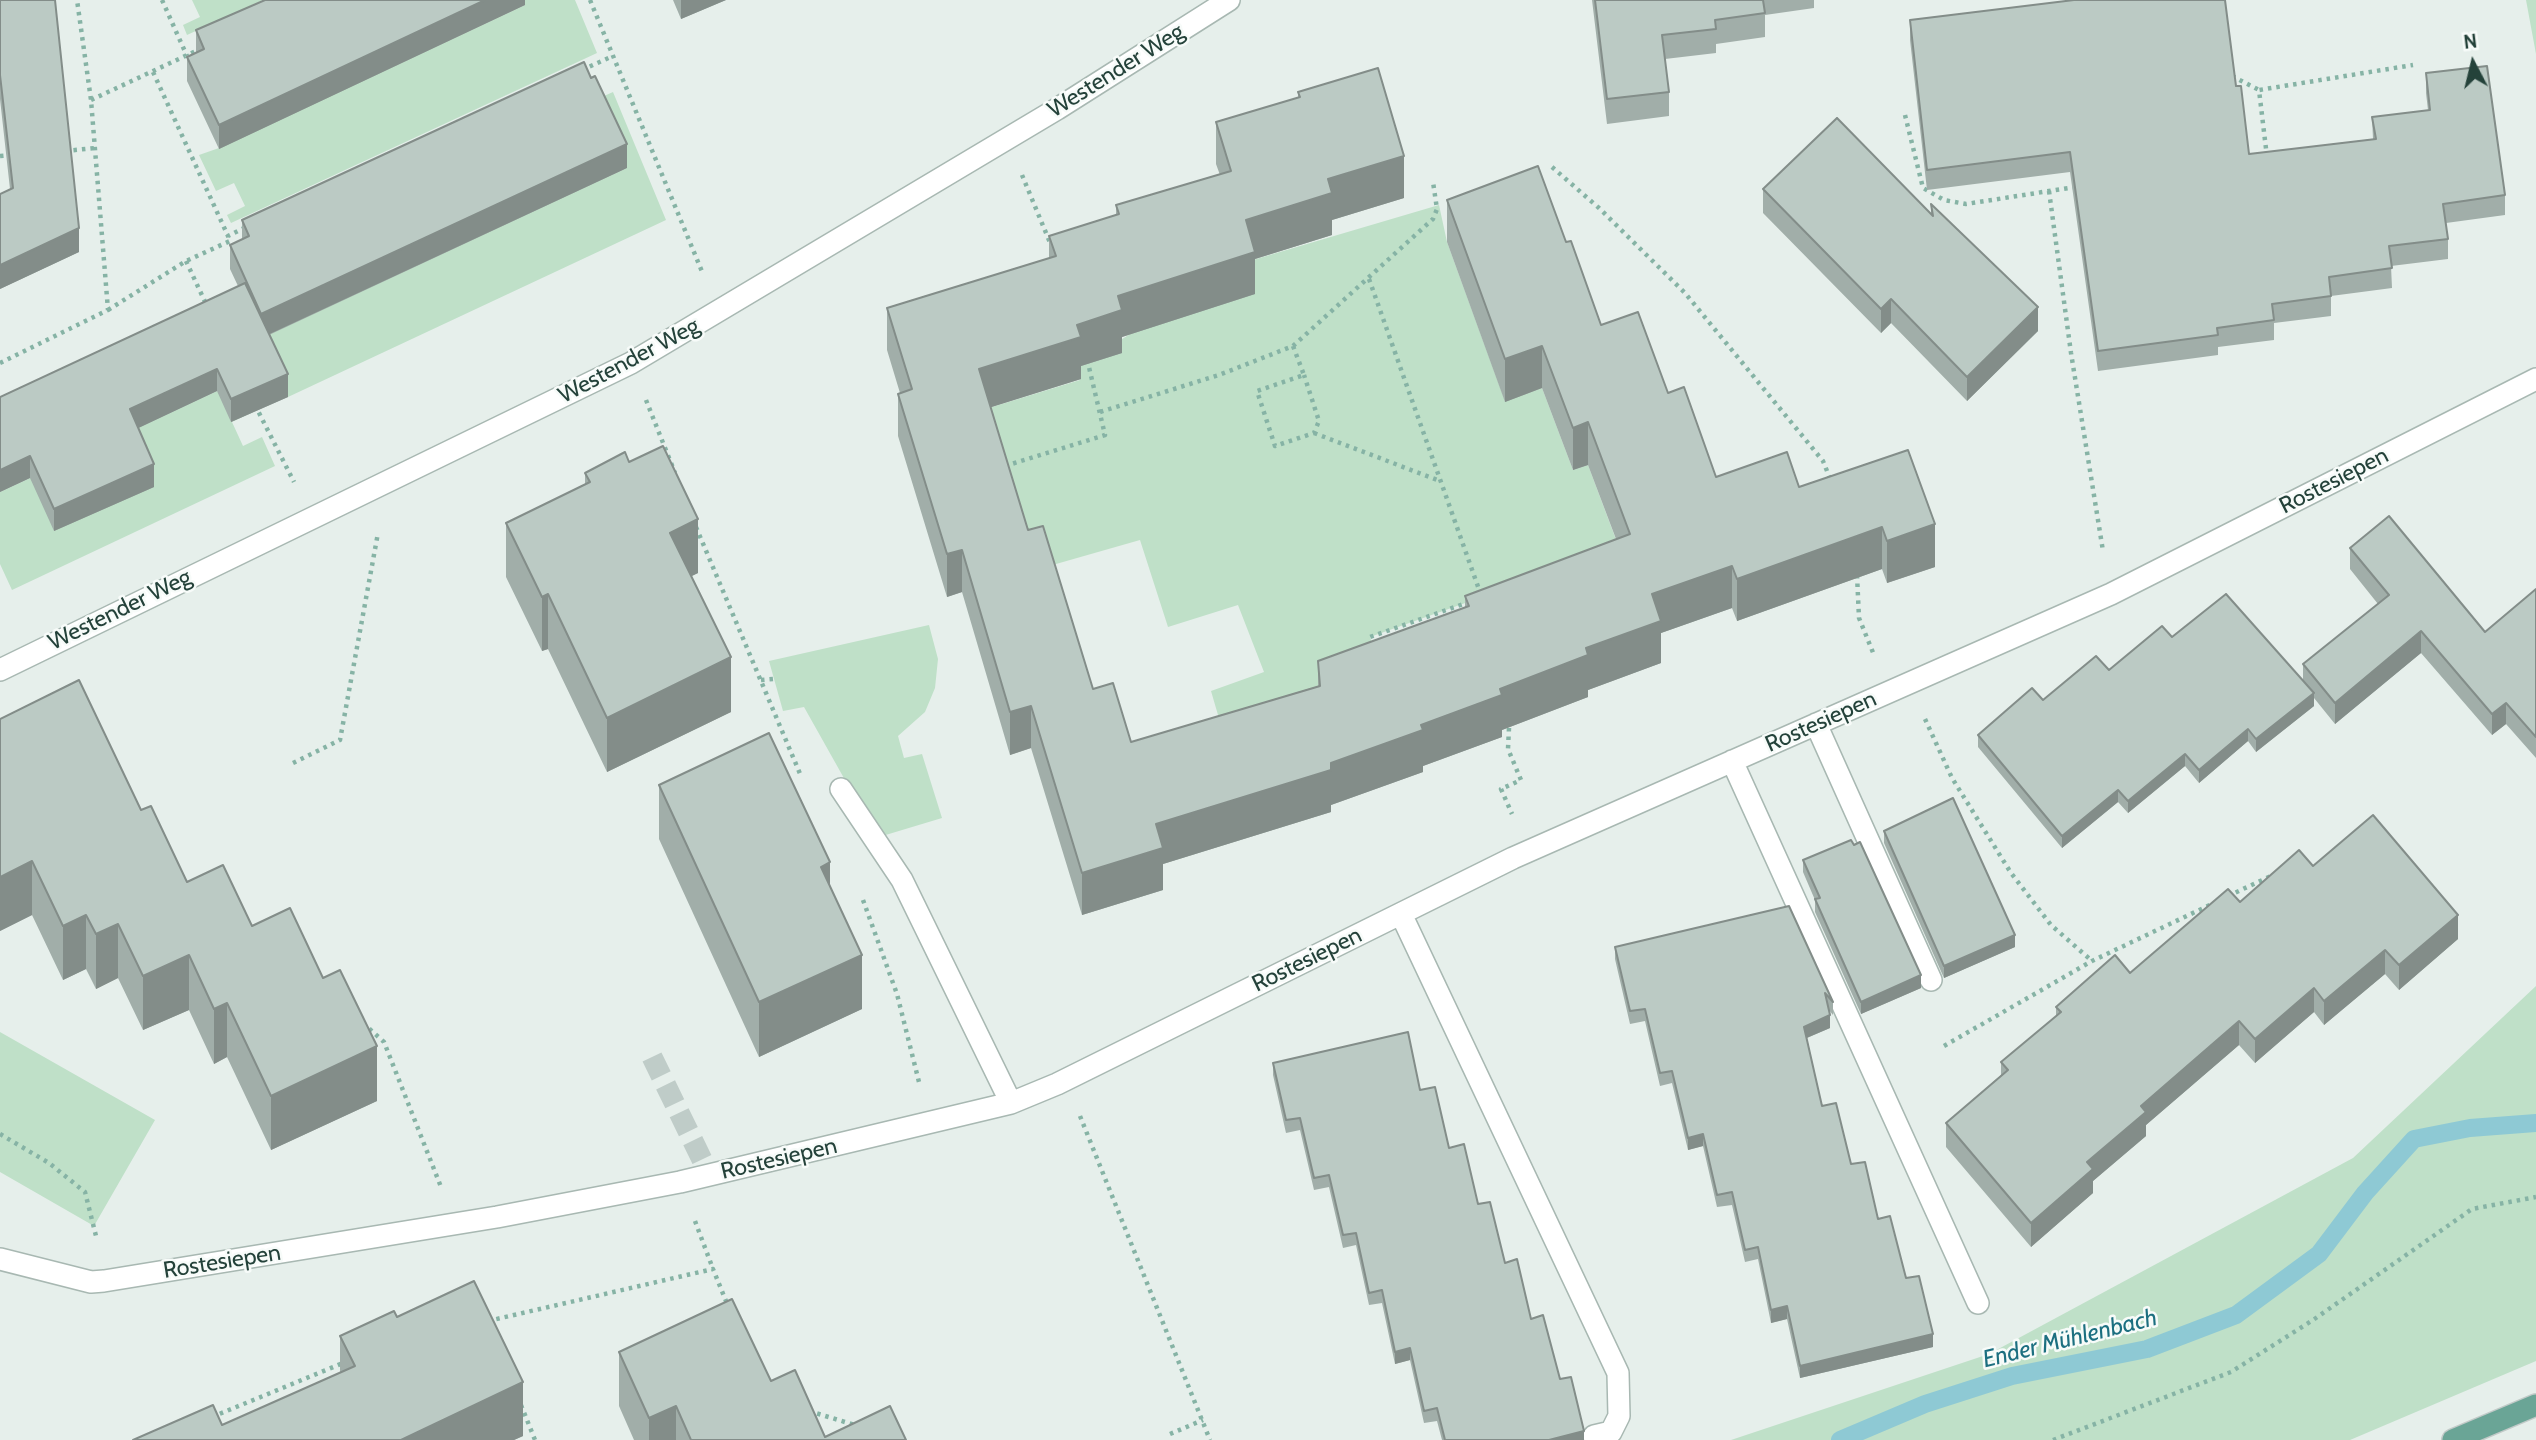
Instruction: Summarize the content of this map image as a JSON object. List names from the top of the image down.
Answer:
{
  "streets": {
    "street": ["Westender Weg", "Rostesiepen"]
  },
  "water": ["Ender Mühlenbach"],
  "north": "top"
}
